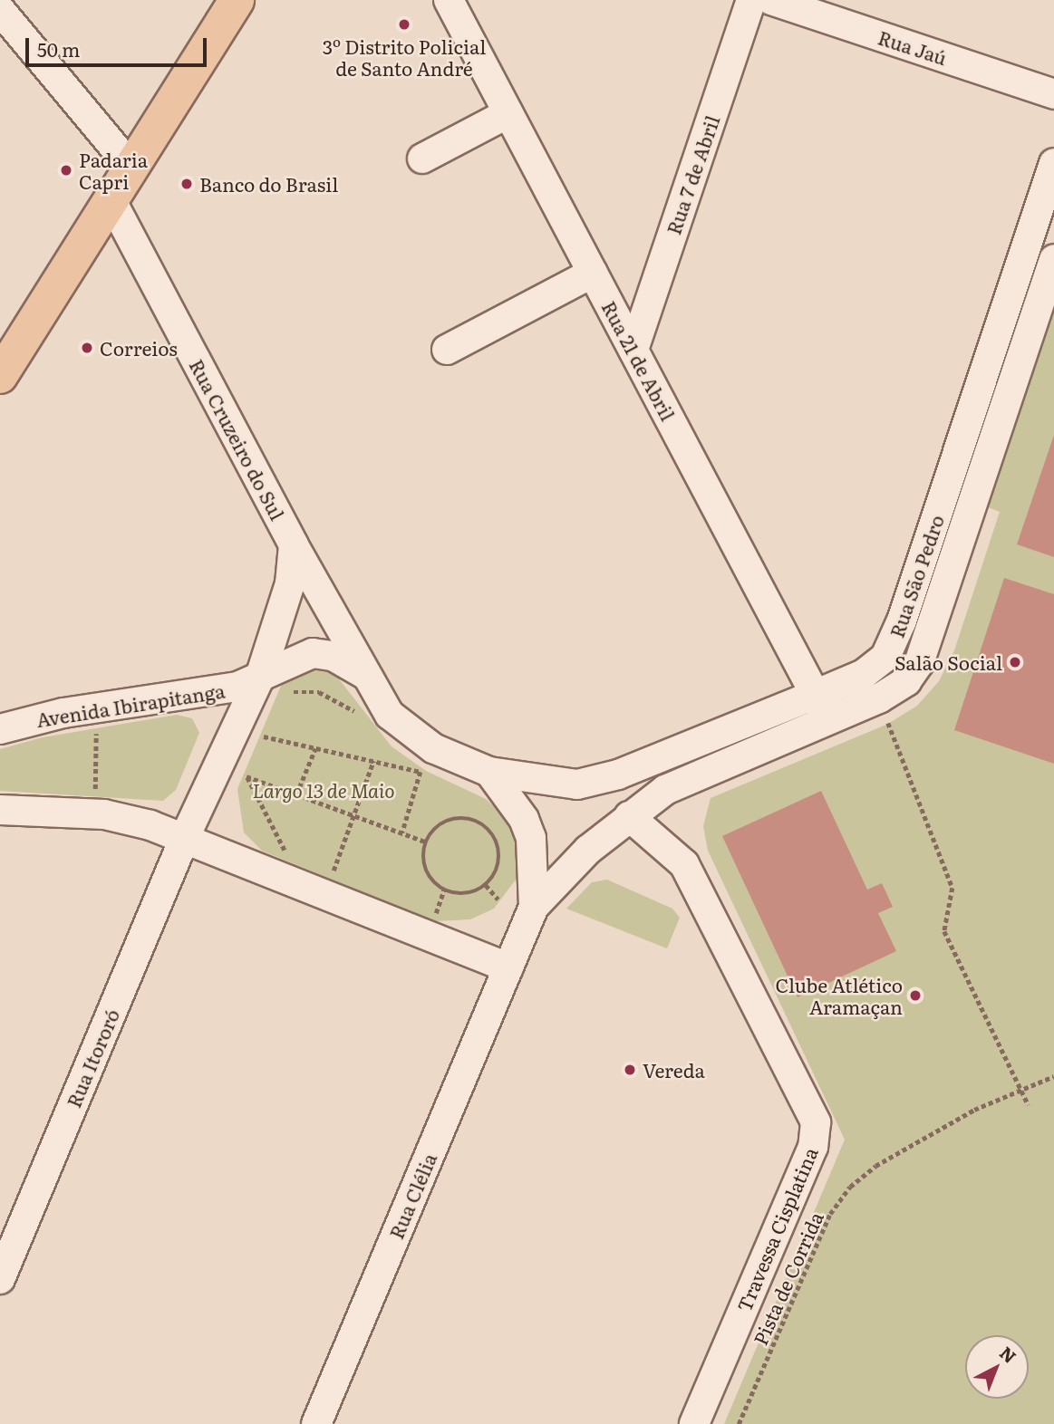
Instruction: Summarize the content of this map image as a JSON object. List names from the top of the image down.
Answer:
{
  "streets": {
    "street": [
      "Rua Jaú",
      "Rua 7 de Abril",
      "Rua 21 de Abril",
      "Rua Cruzeiro do Sul",
      "Rua São Pedro",
      "Avenida Ibirapitanga",
      "Rua Itororó",
      "Rua Clélia",
      "Travessa Cisplatina"
    ],
    "path": ["Pista de Corrida"]
  },
  "crossings": [
    ["Rua 7 de Abril", "Rua 21 de Abril"],
    ["Rua 21 de Abril", "Rua São Pedro"],
    ["Rua Cruzeiro do Sul", "Avenida Ibirapitanga"],
    ["Rua São Pedro", "Travessa Cisplatina"]
  ],
  "parks": ["Largo 13 de Maio"],
  "places": [
    "3º Distrito Policial de Santo André",
    "Padaria Capri",
    "Banco do Brasil",
    "Correios",
    "Salão Social",
    "Clube Atlético Aramaçan",
    "Vereda"
  ],
  "scale_bar": "50 m",
  "north": "top right"
}
